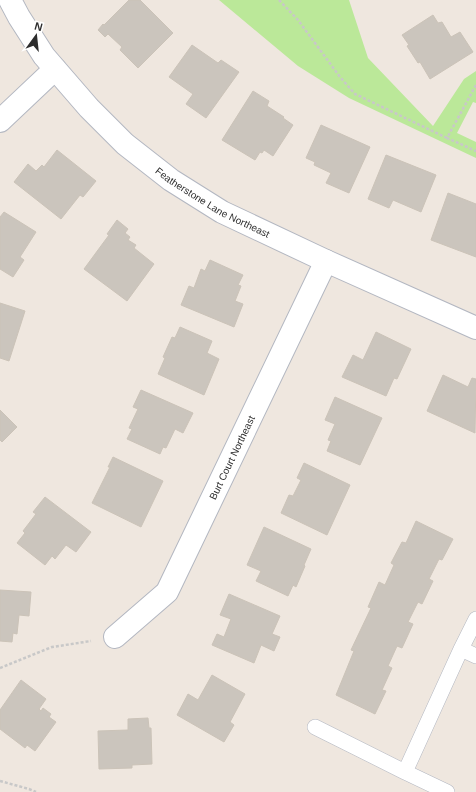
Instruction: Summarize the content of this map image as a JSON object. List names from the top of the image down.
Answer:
{
  "streets": {
    "street": ["Featherstone Lane Northeast", "Burt Court Northeast"]
  },
  "crossings": [
    ["Featherstone Lane Northeast", "Burt Court Northeast"]
  ],
  "north": "top"
}
